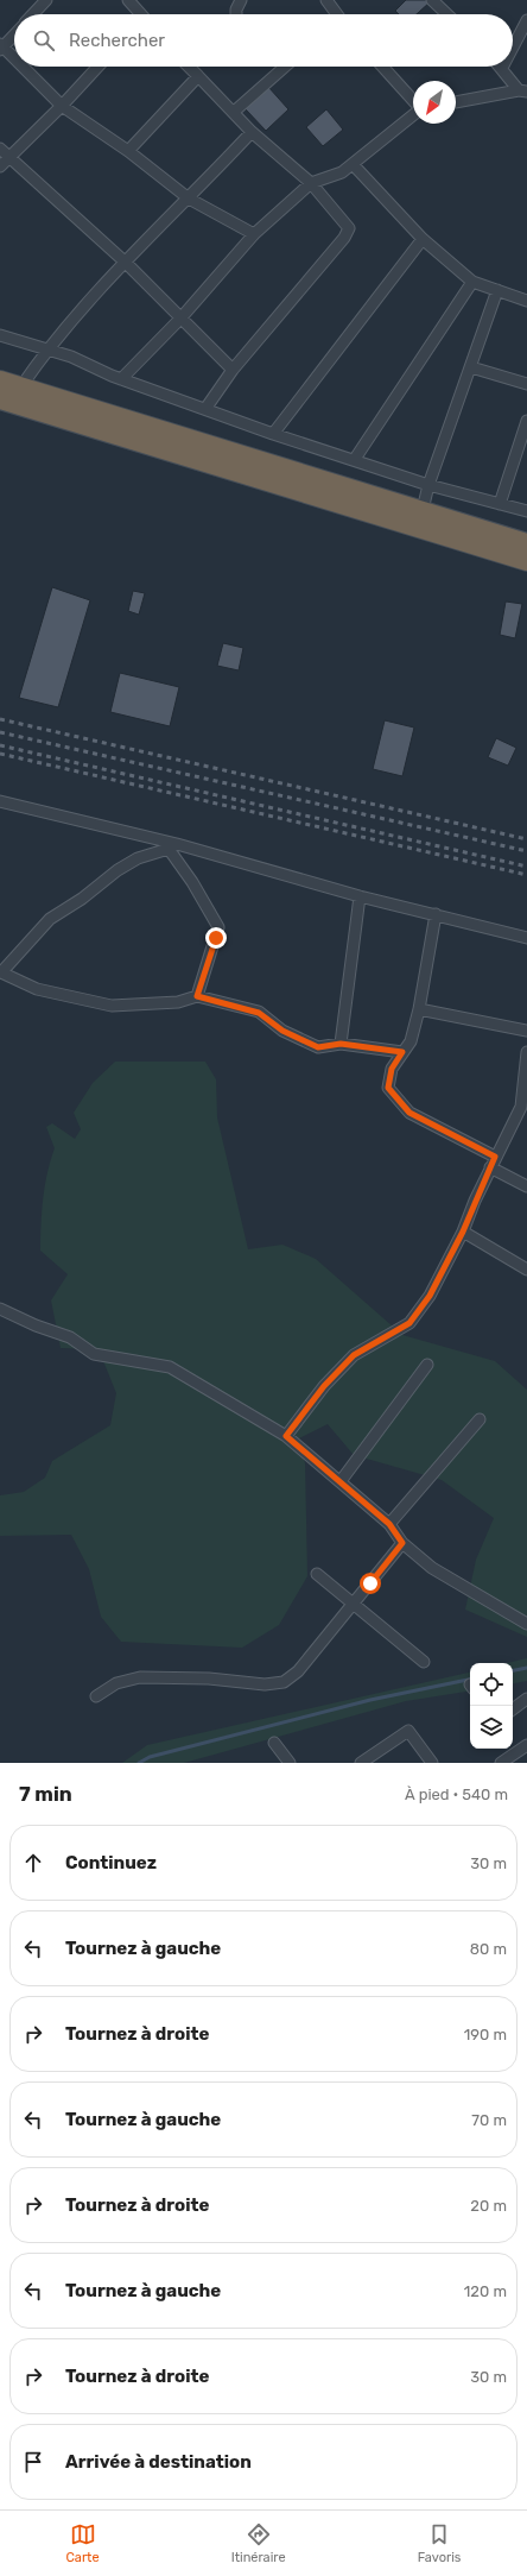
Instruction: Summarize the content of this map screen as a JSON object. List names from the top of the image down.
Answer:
{
  "north": "bottom left",
  "page": {
    "search": "Rechercher",
    "heading": ["7 min", "À pied · 540 m"],
    "list": [
      ["Continuez", "30 m"],
      ["Tournez à gauche", "80 m"],
      ["Tournez à droite", "190 m"],
      ["Tournez à gauche", "70 m"],
      ["Tournez à droite", "20 m"],
      ["Tournez à gauche", "120 m"],
      ["Tournez à droite", "30 m"],
      "Arrivée à destination"
    ],
    "nav": ["Carte", "Itinéraire", "Favoris"]
  }
}
